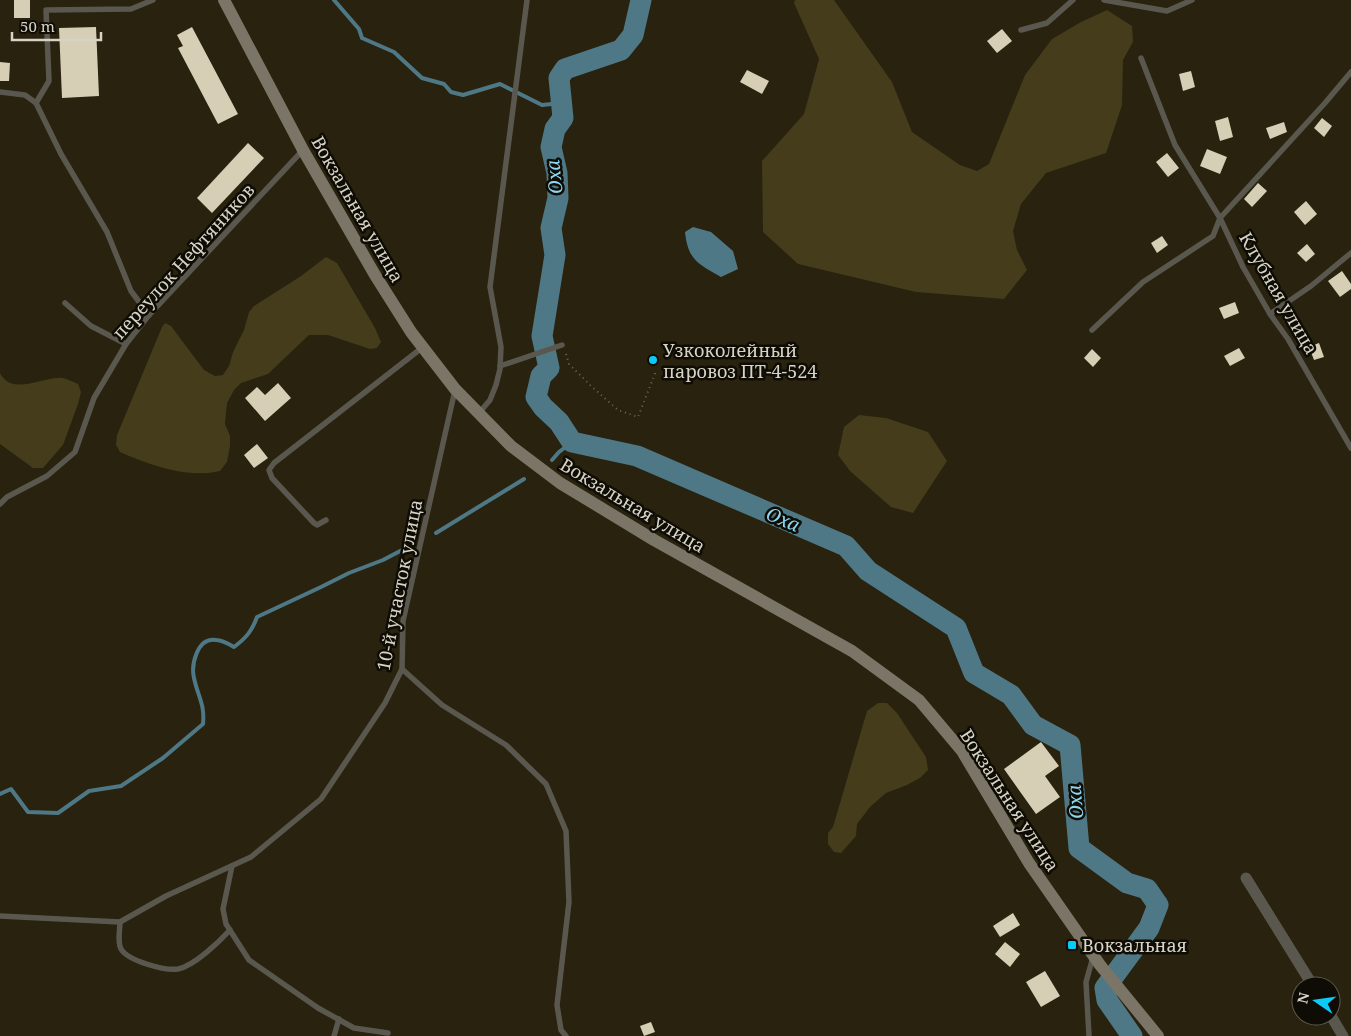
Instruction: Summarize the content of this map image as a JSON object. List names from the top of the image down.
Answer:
{
  "streets": {
    "street": ["Вокзальная улица"],
    "lane": ["переулок Нефтяников", "Клубная улица", "10-й участок улица"]
  },
  "crossings": [
    ["Вокзальная улица", "переулок Нефтяников"],
    ["Вокзальная улица", "10-й участок улица"]
  ],
  "water": ["Оха"],
  "places": {
    "other": ["Узкоколейный паровоз ПТ-4-524"],
    "transit": ["Вокзальная"]
  },
  "scale_bar": "50 m",
  "north": "left"
}
